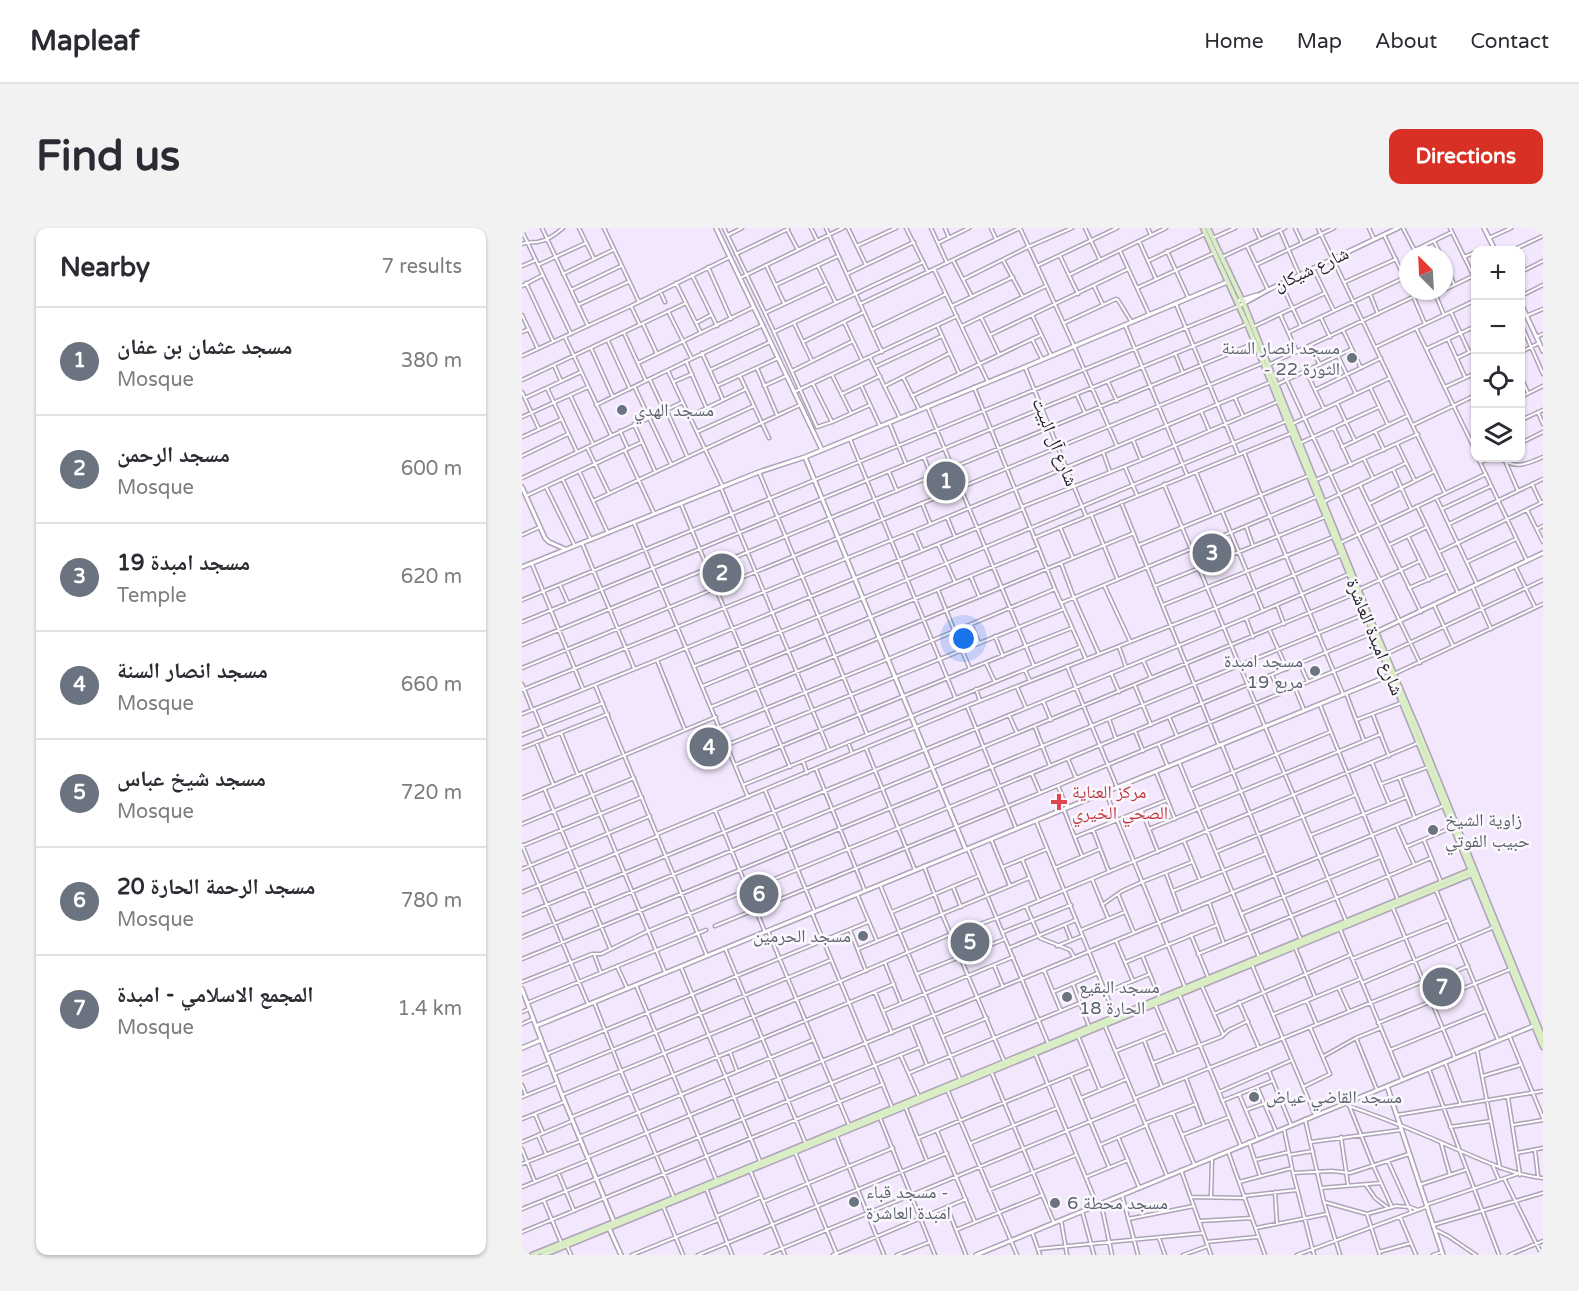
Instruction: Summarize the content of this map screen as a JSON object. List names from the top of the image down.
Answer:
{
  "streets": {
    "main road": ["شارع امبدة العاشرة"],
    "street": ["شارع شيكان", "شارع آل البيت"]
  },
  "crossings": [
    ["شارع شيكان", "شارع امبدة العاشرة"]
  ],
  "places": {
    "other": [
      "مسجد انصار السنة - الثورة 22",
      "مسجد الهدي",
      "مسجد امبدة مربع 19",
      "زاوية الشيخ حبيب الفوتي",
      "مسجد الحرمين",
      "مسجد البقيع الحارة 18",
      "مسجد القاضي عياض",
      "مسجد قباء - امبدة العاشرة",
      "مسجد محطة 6"
    ],
    "health": ["مركز العناية الصحي الخيري"]
  },
  "north": "top left",
  "page": {
    "header": "Mapleaf",
    "nav": [
      "Home",
      "Map",
      "About",
      "Contact"
    ],
    "buttons": "Directions",
    "title": "Find us",
    "heading": ["Nearby", "7 results"],
    "map_buttons": ["+", "−"],
    "list": [
      {
        "mark": "1",
        "name": "مسجد عثمان بن عفان",
        "note": "Mosque",
        "value": "380 m"
      },
      {
        "mark": "2",
        "name": "مسجد الرحمن",
        "note": "Mosque",
        "value": "600 m"
      },
      {
        "mark": "3",
        "name": "مسجد امبدة 19",
        "note": "Temple",
        "value": "620 m"
      },
      {
        "mark": "4",
        "name": "مسجد انصار السنة",
        "note": "Mosque",
        "value": "660 m"
      },
      {
        "mark": "5",
        "name": "مسجد شيخ عباس",
        "note": "Mosque",
        "value": "720 m"
      },
      {
        "mark": "6",
        "name": "مسجد الرحمة الحارة 20",
        "note": "Mosque",
        "value": "780 m"
      },
      {
        "mark": "7",
        "name": "المجمع الاسلامي - امبدة",
        "note": "Mosque",
        "value": "1.4 km"
      }
    ],
    "pins": [
      "1",
      "3",
      "2",
      "4",
      "6",
      "5",
      "7"
    ]
  }
}
